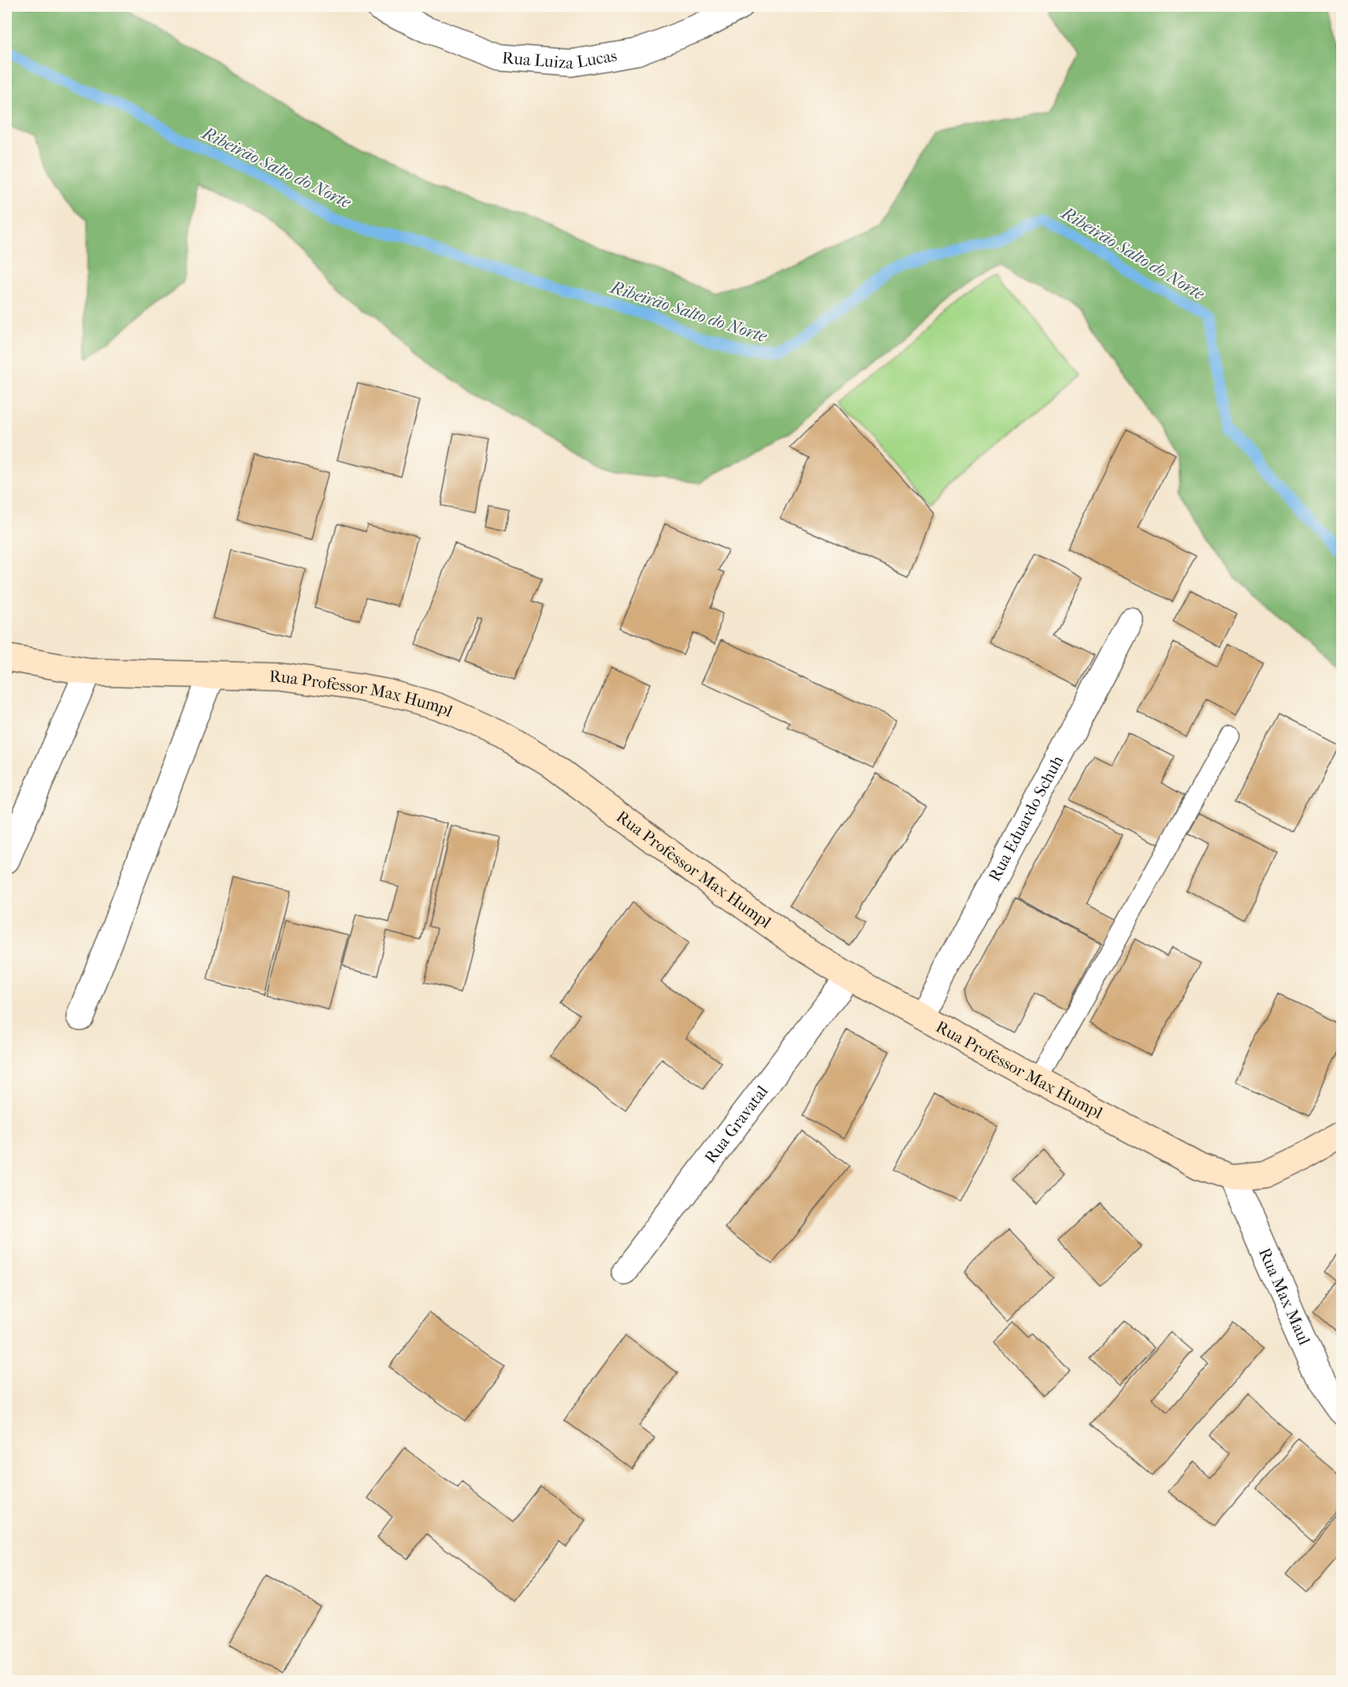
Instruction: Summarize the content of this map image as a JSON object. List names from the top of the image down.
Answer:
{
  "streets": {
    "street": [
      "Rua Luiza Lucas",
      "Rua Professor Max Humpl",
      "Rua Eduardo Schuh",
      "Rua Gravatal",
      "Rua Max Maul"
    ]
  },
  "crossings": [
    ["Rua Professor Max Humpl", "Rua Eduardo Schuh"],
    ["Rua Professor Max Humpl", "Rua Gravatal"],
    ["Rua Professor Max Humpl", "Rua Max Maul"]
  ],
  "water": ["Ribeirão Salto do Norte"]
}
